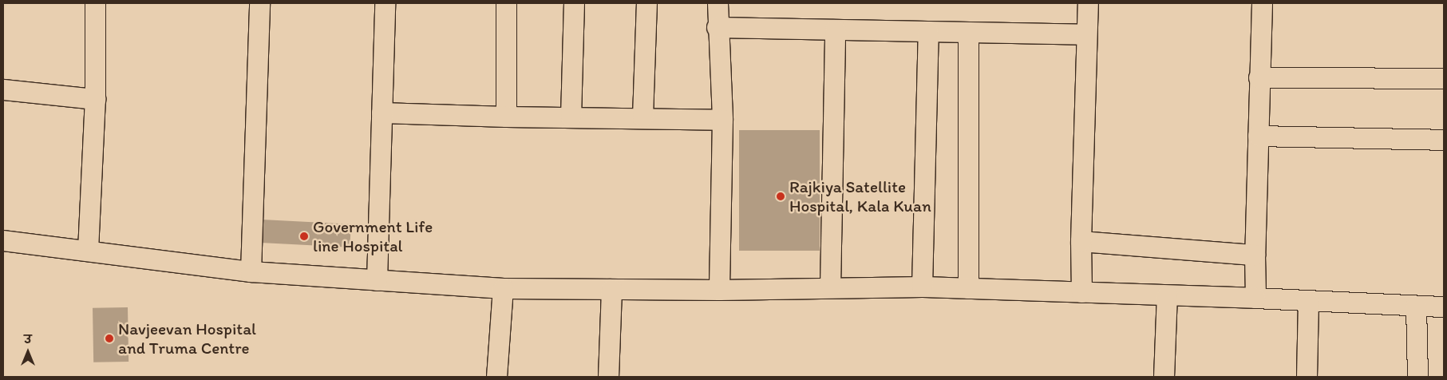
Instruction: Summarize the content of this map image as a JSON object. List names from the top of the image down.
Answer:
{
  "places": ["Rajkiya Satellite Hospital, Kala Kuan", "Government Life line Hospital", "Navjeevan Hospital and Truma Centre"],
  "north": "top"
}
